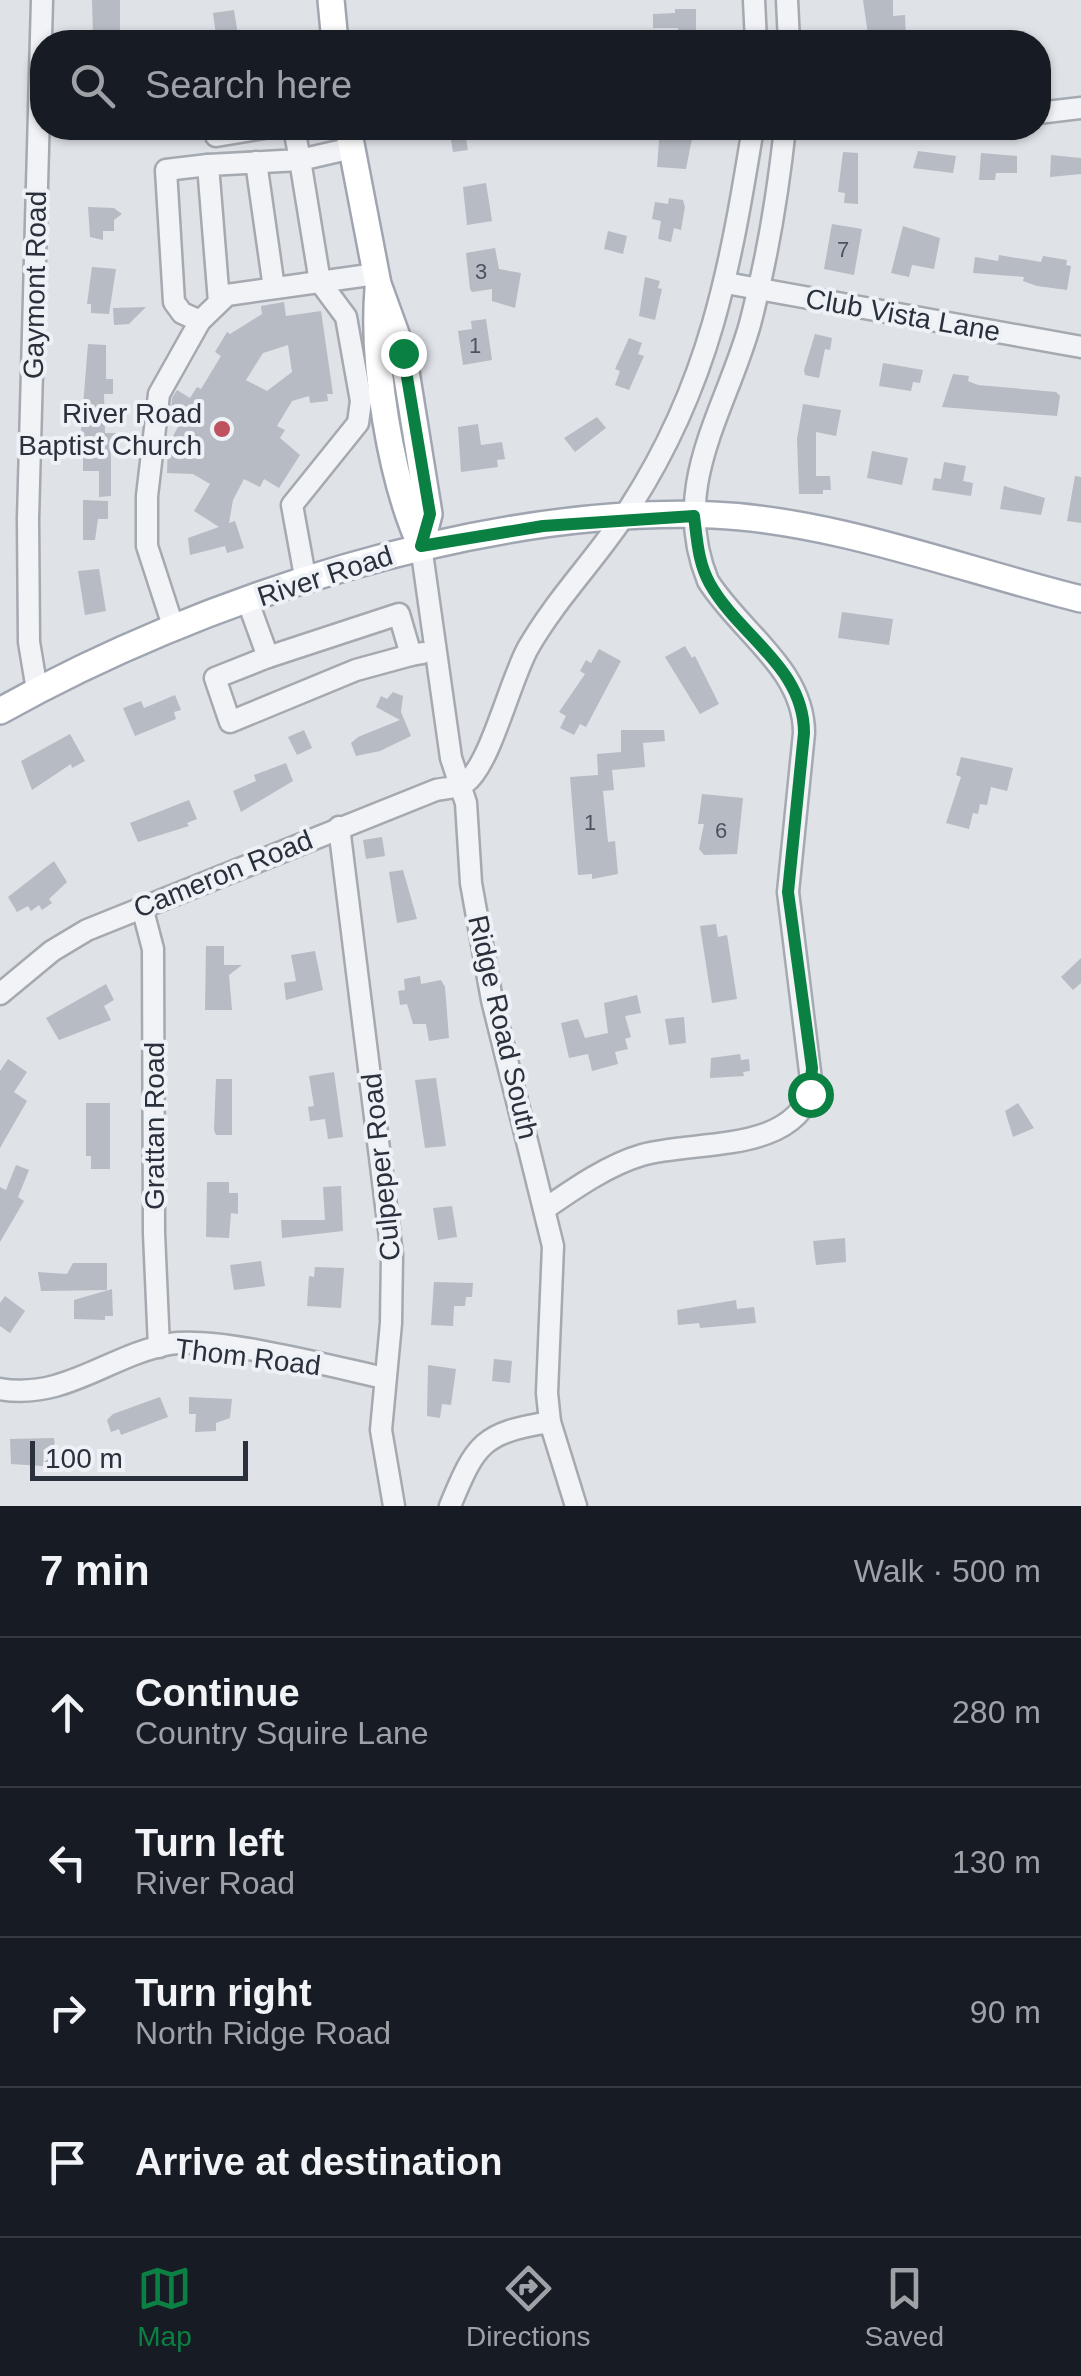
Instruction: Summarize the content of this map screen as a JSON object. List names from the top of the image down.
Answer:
{
  "streets": {
    "main road": ["River Road"],
    "street": [
      "Gaymont Road",
      "Club Vista Lane",
      "Cameron Road",
      "Ridge Road South",
      "Grattan Road",
      "Culpeper Road",
      "Thom Road"
    ]
  },
  "crossings": [
    ["Gaymont Road", "River Road"],
    ["River Road", "Ridge Road South"],
    ["Cameron Road", "Ridge Road South"],
    ["Cameron Road", "Grattan Road"],
    ["Cameron Road", "Culpeper Road"],
    ["Grattan Road", "Thom Road"],
    ["Culpeper Road", "Thom Road"]
  ],
  "places": ["River Road Baptist Church"],
  "house_numbers": [
    "7",
    "3",
    "1",
    "1",
    "6"
  ],
  "scale_bar": "100 m",
  "page": {
    "search": "Search here",
    "scale": "100 m",
    "heading": ["7 min", "Walk · 500 m"],
    "list": [
      ["Continue", "Country Squire Lane", "280 m"],
      ["Turn left", "River Road", "130 m"],
      ["Turn right", "North Ridge Road", "90 m"],
      "Arrive at destination"
    ],
    "nav": ["Map", "Directions", "Saved"]
  }
}
